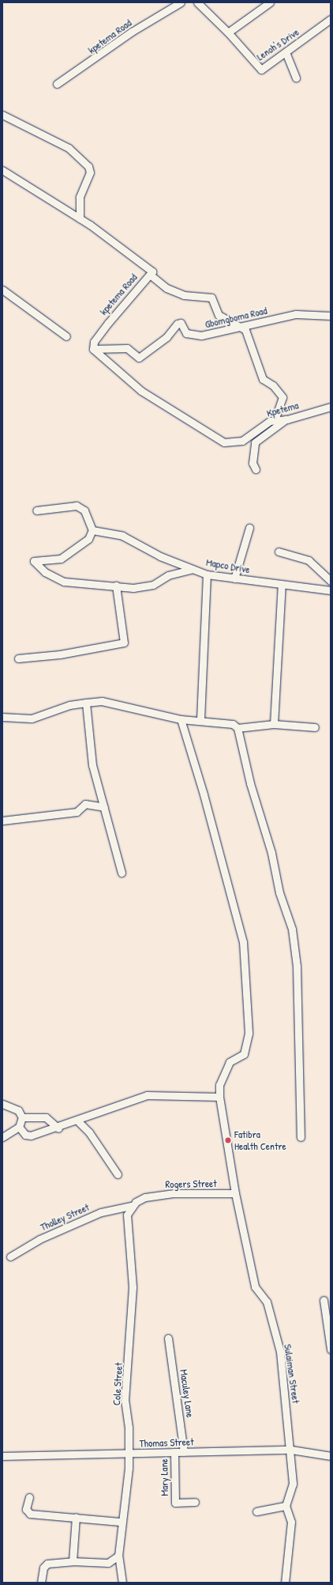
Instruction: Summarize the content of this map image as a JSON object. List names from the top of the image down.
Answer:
{
  "streets": {
    "street": [
      "kpetema Road",
      "Lenoh's Drive",
      "Gbomgboma Road",
      "Kpetema",
      "Mapco Drive",
      "Rogers Street",
      "Tholley Street",
      "Sulaiman Street",
      "Cole Street",
      "Maculey Lane",
      "Thomas Street",
      "Mary Lane"
    ]
  },
  "crossings": [
    ["kpetema Road", "Gbomgboma Road"],
    ["kpetema Road", "Kpetema"],
    ["Gbomgboma Road", "Kpetema"],
    ["Rogers Street", "Tholley Street"],
    ["Rogers Street", "Sulaiman Street"],
    ["Rogers Street", "Cole Street"],
    ["Tholley Street", "Cole Street"],
    ["Sulaiman Street", "Thomas Street"],
    ["Cole Street", "Thomas Street"],
    ["Maculey Lane", "Thomas Street"],
    ["Thomas Street", "Mary Lane"]
  ],
  "places": ["Fatibra Health Centre"]
}
